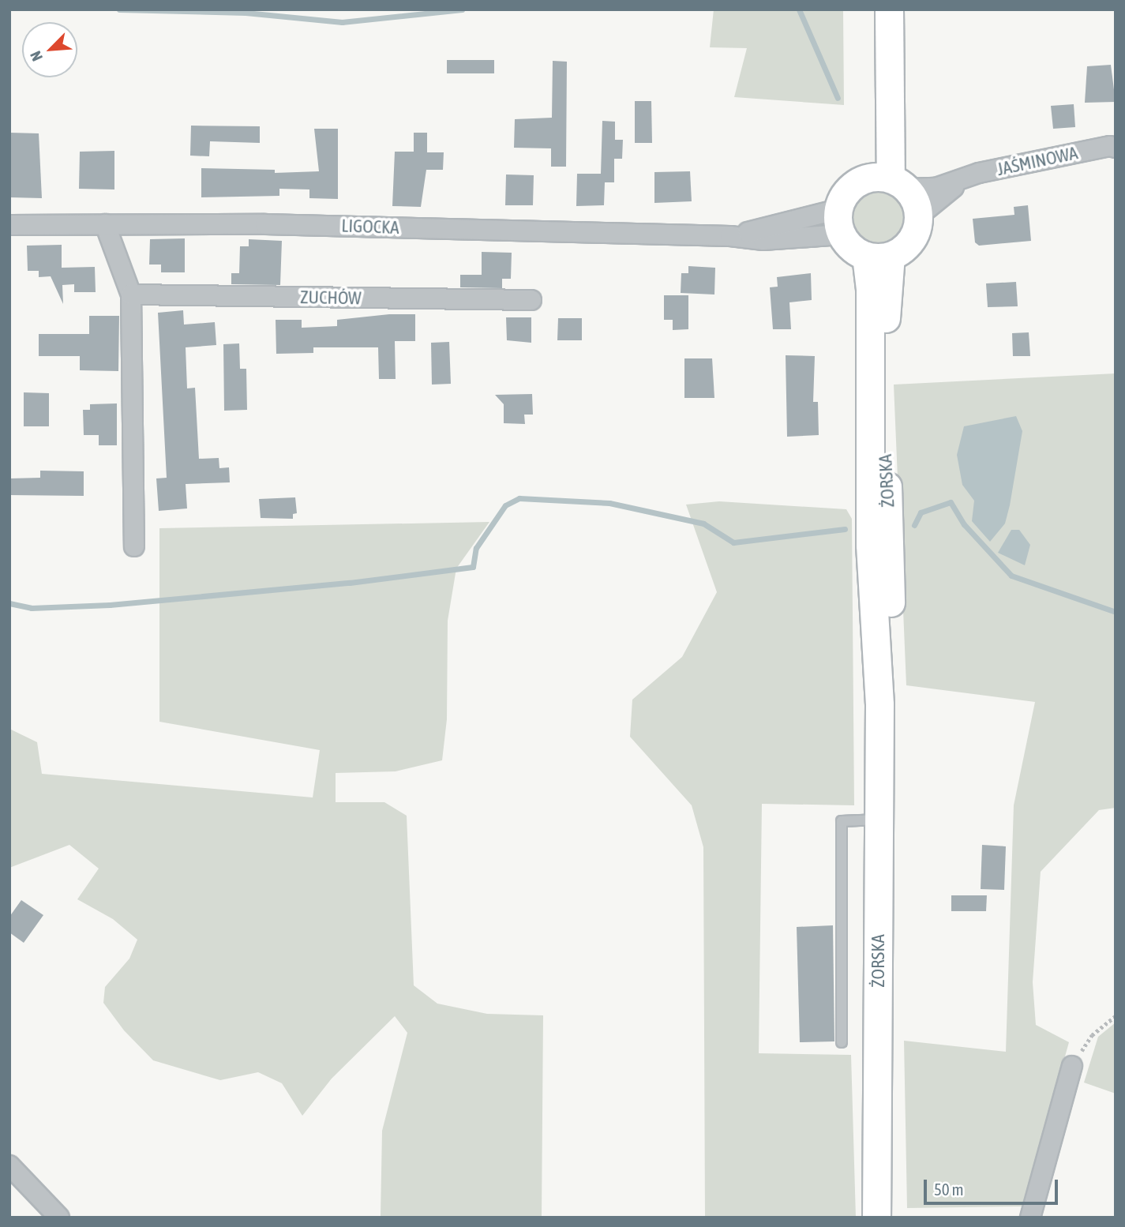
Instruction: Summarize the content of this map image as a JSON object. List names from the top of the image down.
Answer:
{
  "streets": {
    "main road": ["ŻORSKA"],
    "street": ["JAŚMINOWA", "LIGOCKA", "ZUCHÓW"]
  },
  "crossings": [
    ["JAŚMINOWA", "LIGOCKA"],
    ["JAŚMINOWA", "ŻORSKA"],
    ["LIGOCKA", "ŻORSKA"]
  ],
  "scale_bar": "50 m",
  "north": "bottom left"
}
